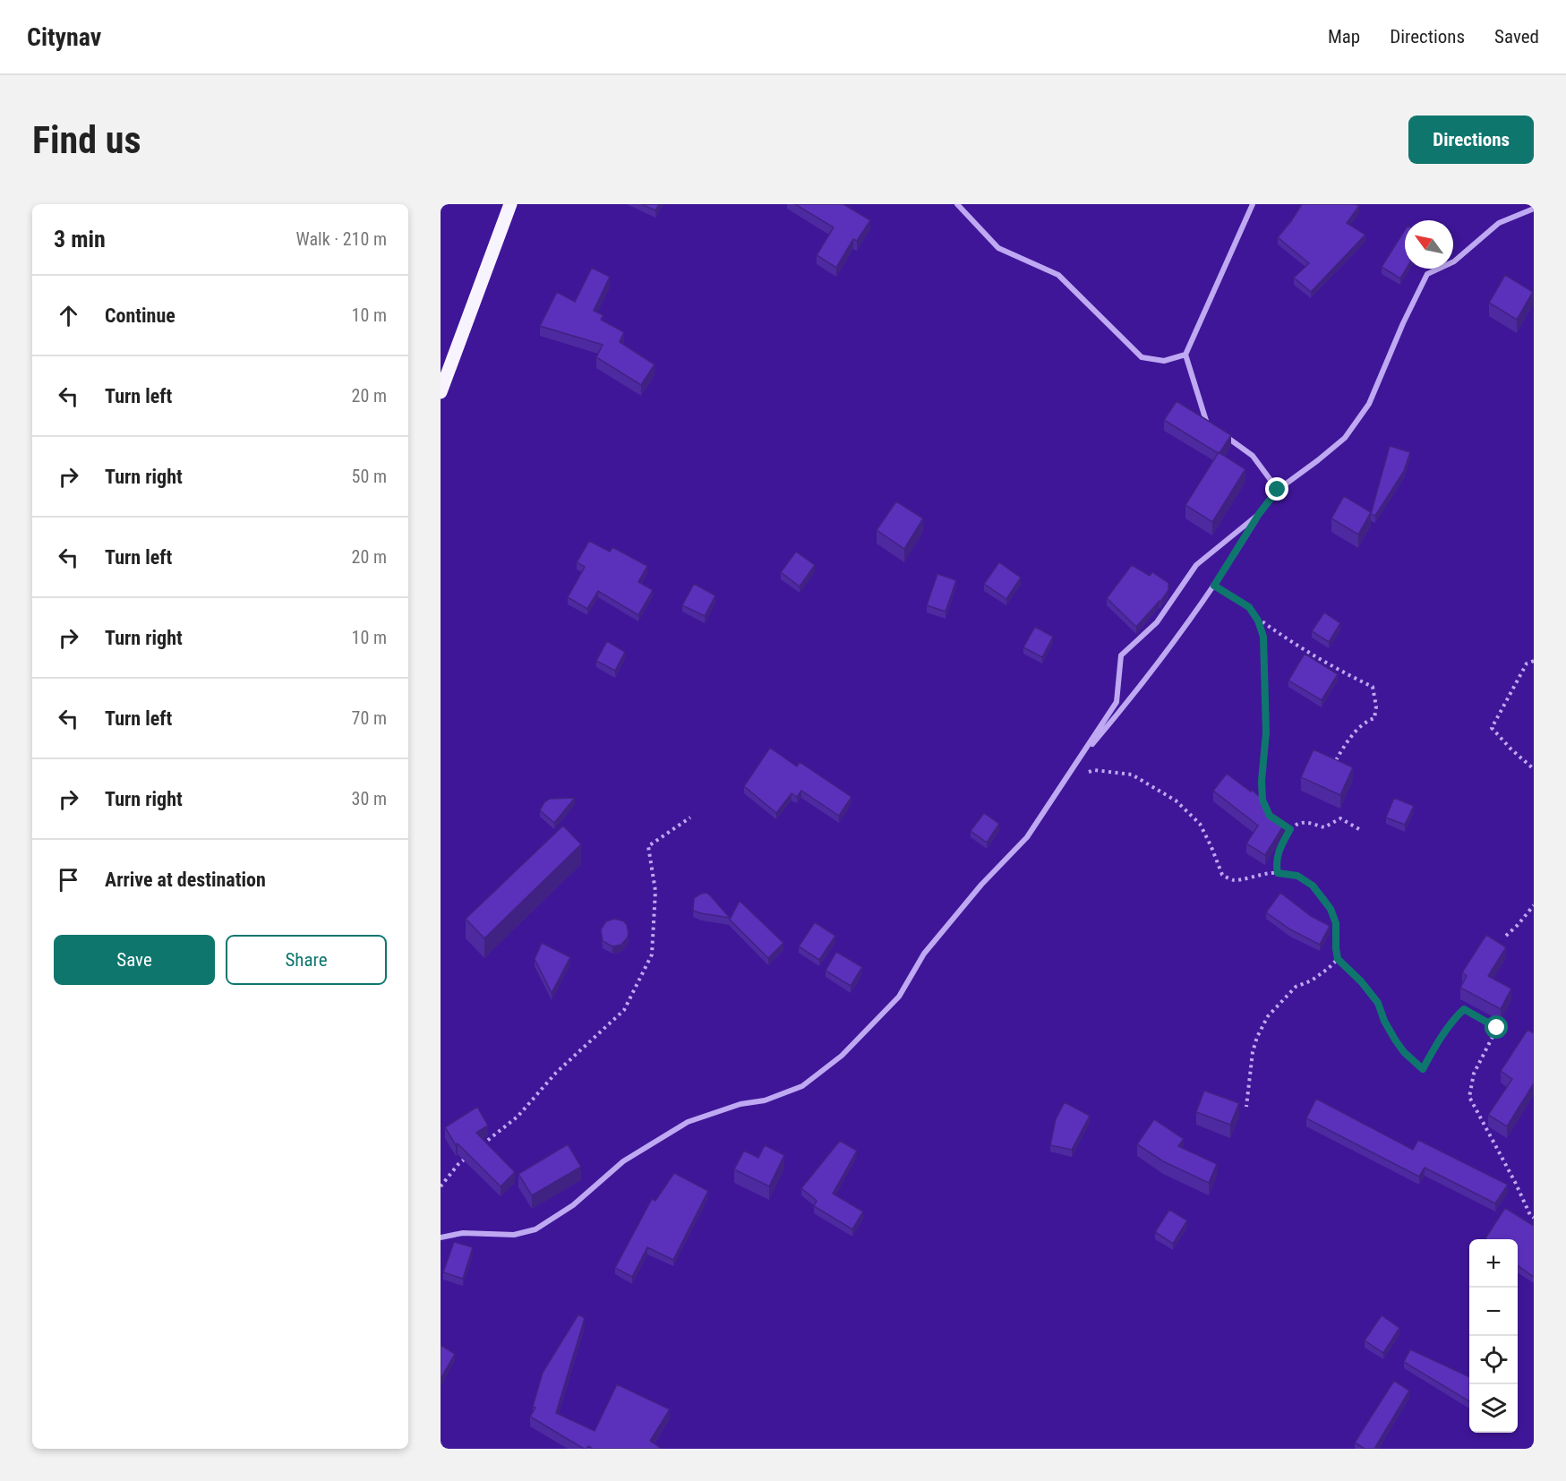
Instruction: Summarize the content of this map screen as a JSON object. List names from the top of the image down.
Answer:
{
  "north": "top left",
  "page": {
    "header": "Citynav",
    "nav": ["Map", "Directions", "Saved"],
    "buttons": [
      "Directions",
      ["Save", "Share"]
    ],
    "title": "Find us",
    "heading": ["3 min", "Walk · 210 m"],
    "list": [
      ["Continue", "10 m"],
      ["Turn left", "20 m"],
      ["Turn right", "50 m"],
      ["Turn left", "20 m"],
      ["Turn right", "10 m"],
      ["Turn left", "70 m"],
      ["Turn right", "30 m"],
      "Arrive at destination"
    ],
    "map_buttons": ["+", "−"]
  }
}
